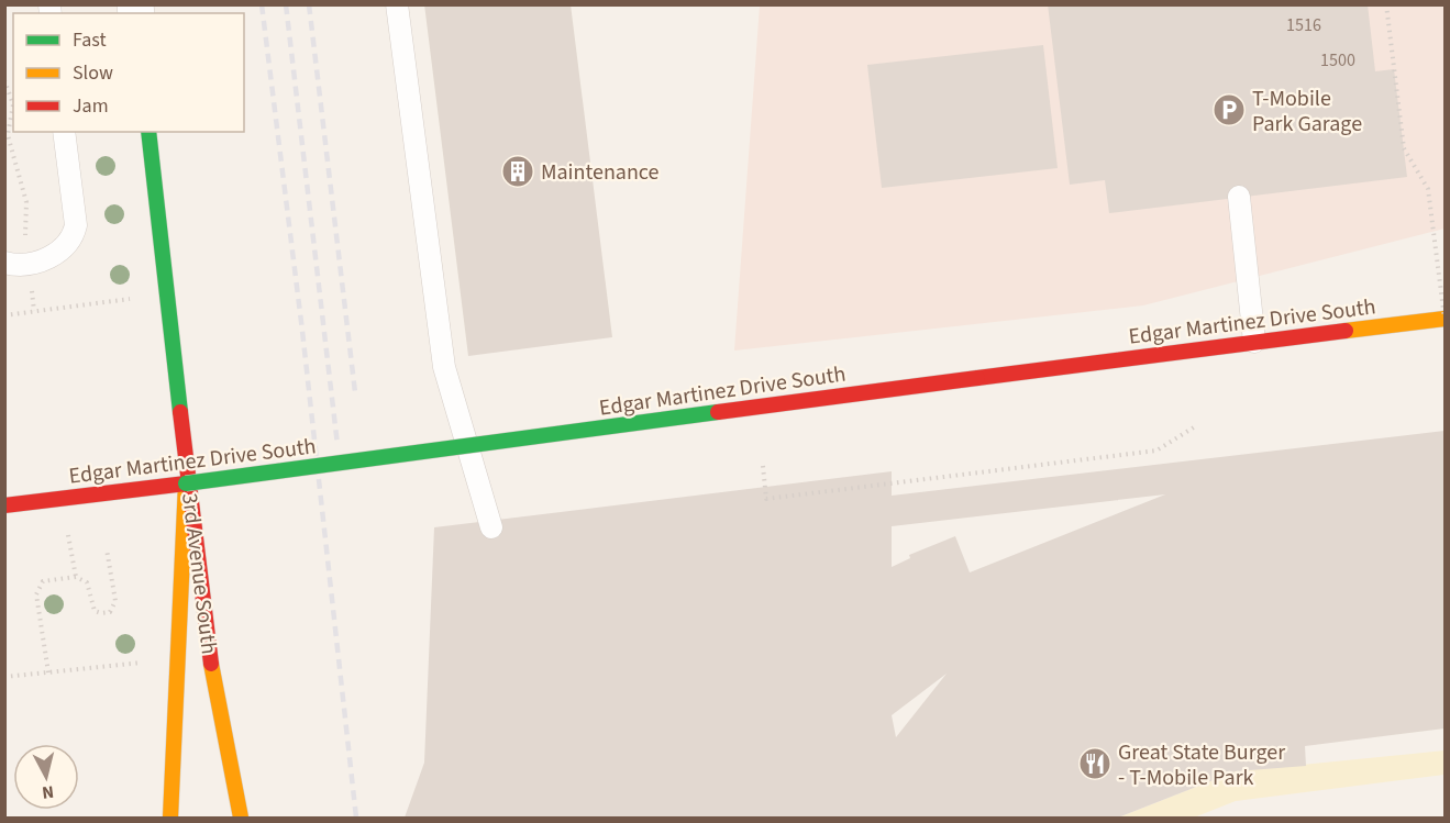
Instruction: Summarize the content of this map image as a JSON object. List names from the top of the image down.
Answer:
{
  "streets": {
    "main road": ["Edgar Martinez Drive South", "3rd Avenue South"]
  },
  "places": {
    "parking": ["T-Mobile Park Garage"],
    "building": ["Maintenance"],
    "restaurant": ["Great State Burger - T-Mobile Park"]
  },
  "house_numbers": ["1516", "1500"],
  "legend": ["Fast", "Slow", "Jam"],
  "north": "bottom"
}
